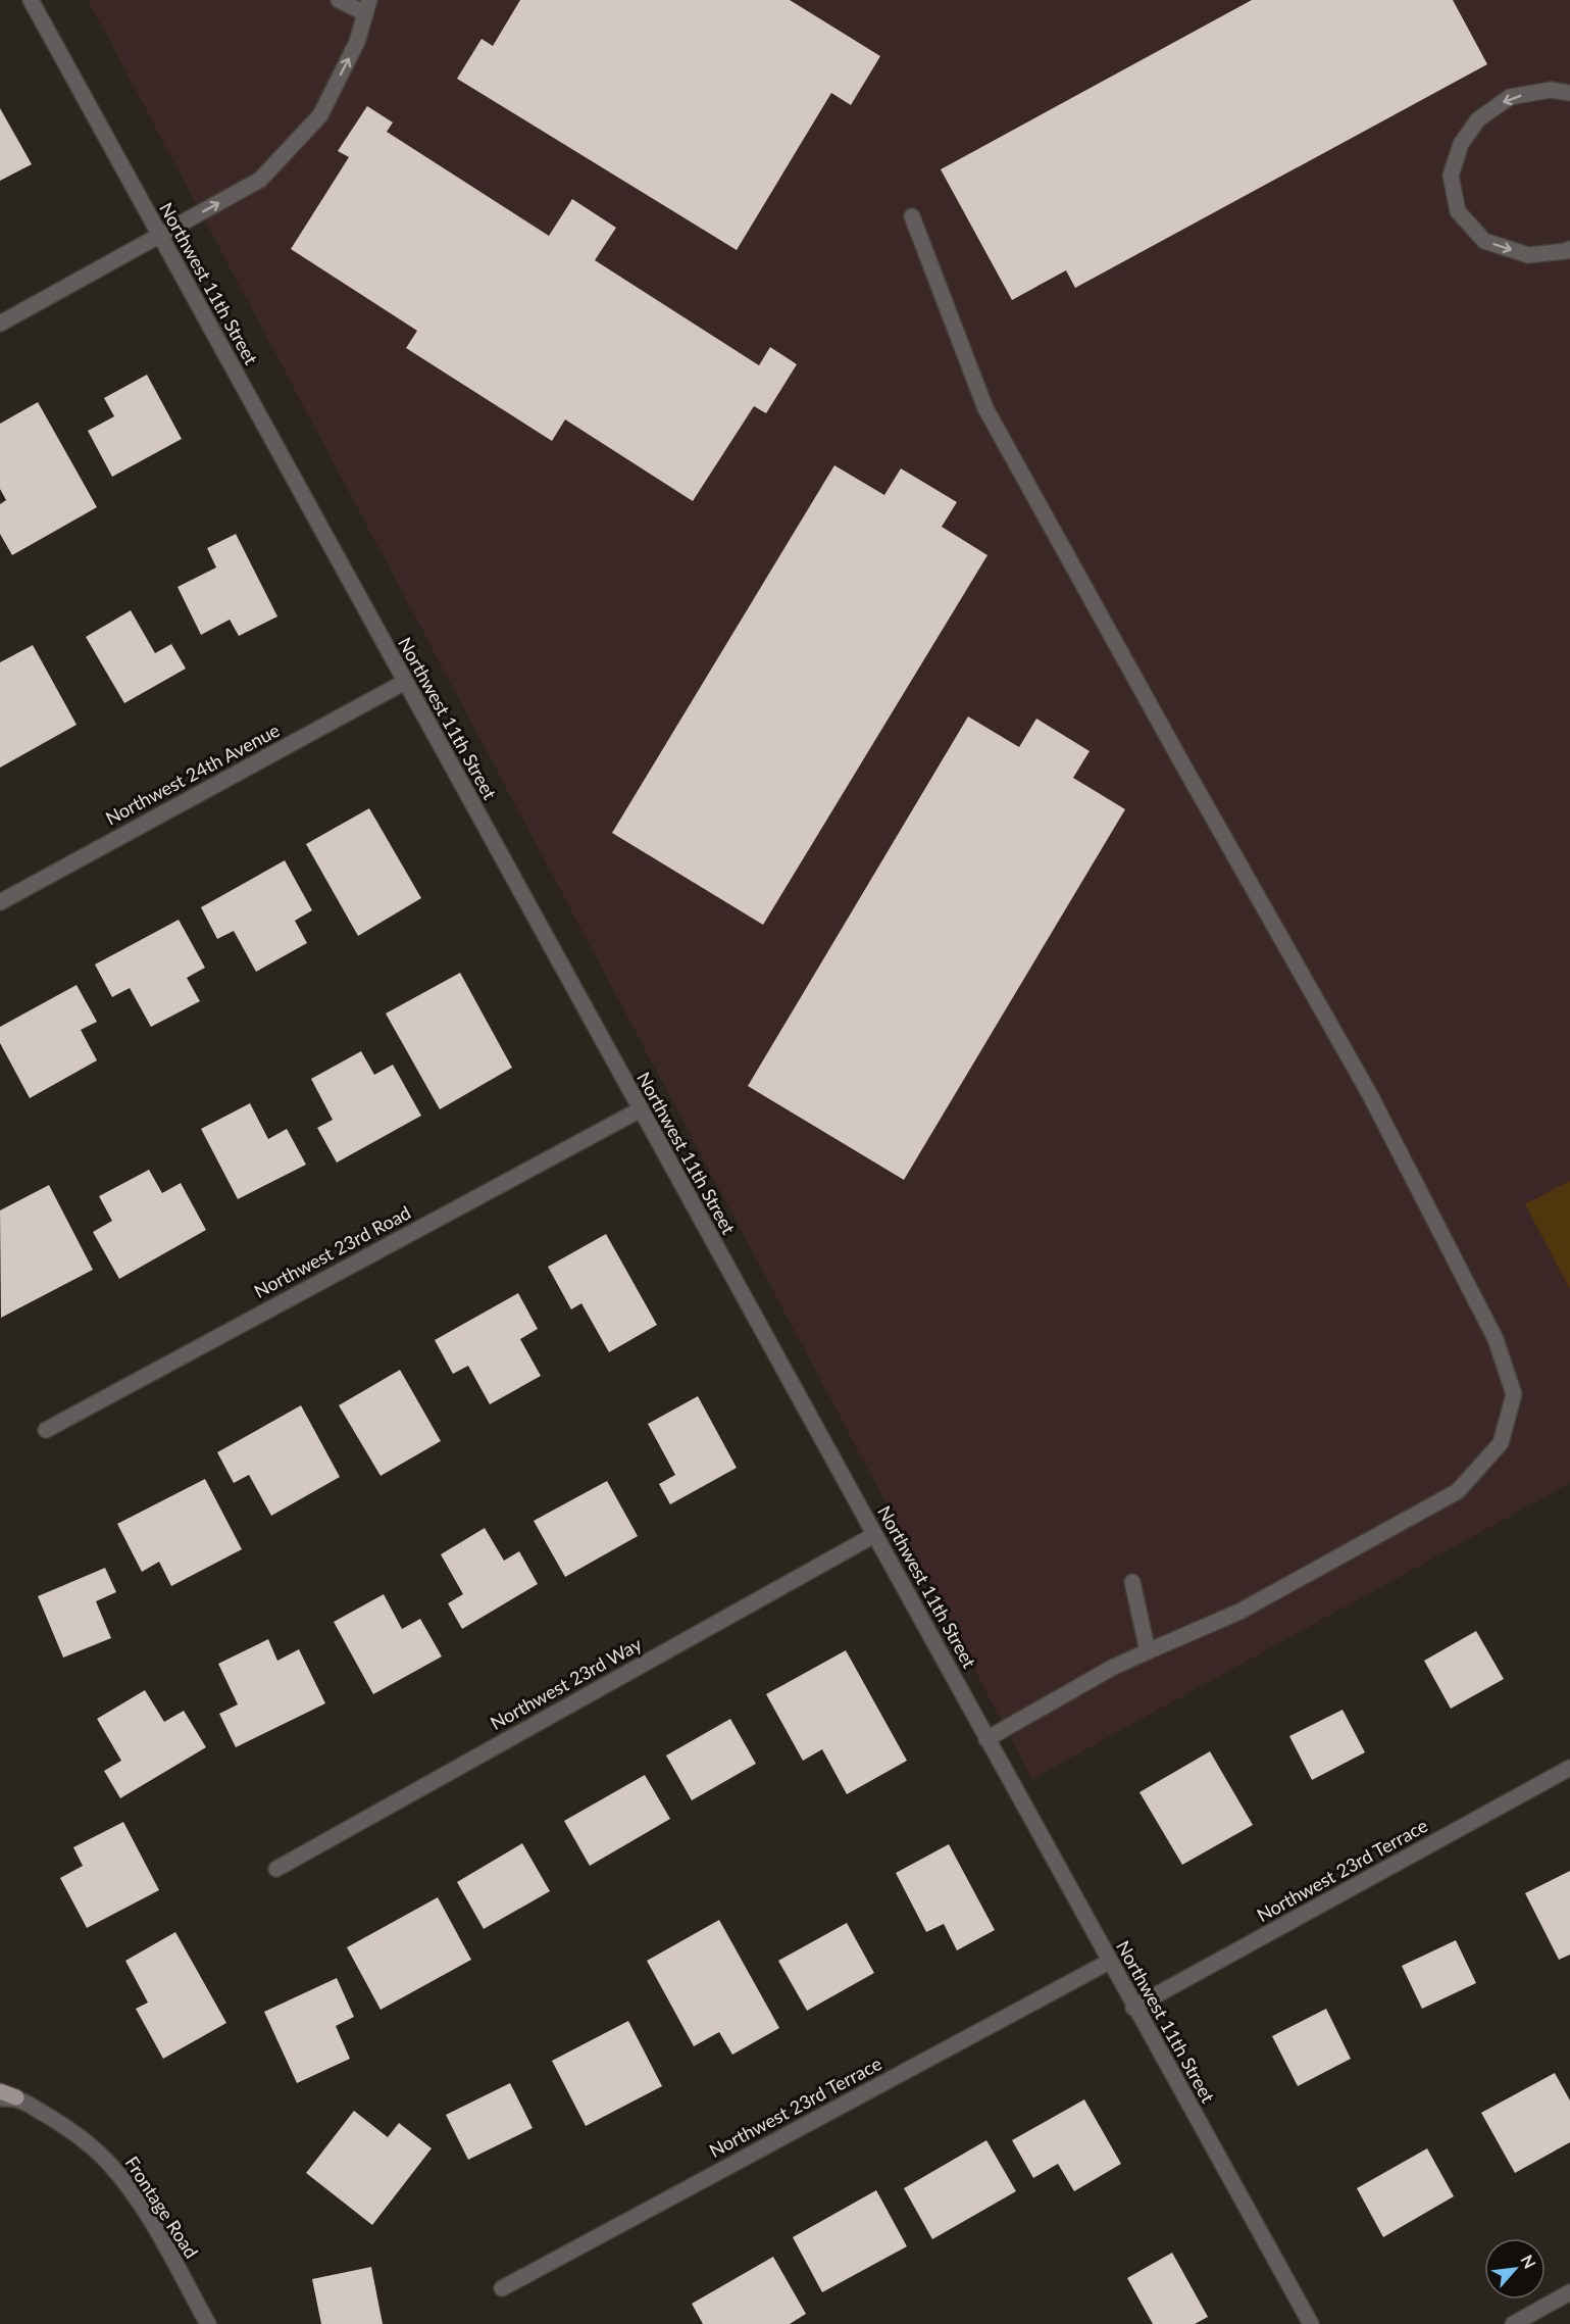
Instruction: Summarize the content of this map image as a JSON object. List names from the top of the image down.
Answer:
{
  "streets": {
    "street": [
      "Northwest 11th Street",
      "Northwest 24th Avenue",
      "Northwest 23rd Road",
      "Northwest 23rd Way",
      "Northwest 23rd Terrace",
      "Frontage Road"
    ]
  },
  "crossings": [
    ["Northwest 11th Street", "Northwest 24th Avenue"],
    ["Northwest 11th Street", "Northwest 23rd Road"],
    ["Northwest 11th Street", "Northwest 23rd Way"],
    ["Northwest 11th Street", "Northwest 23rd Terrace"]
  ],
  "north": "top right"
}
